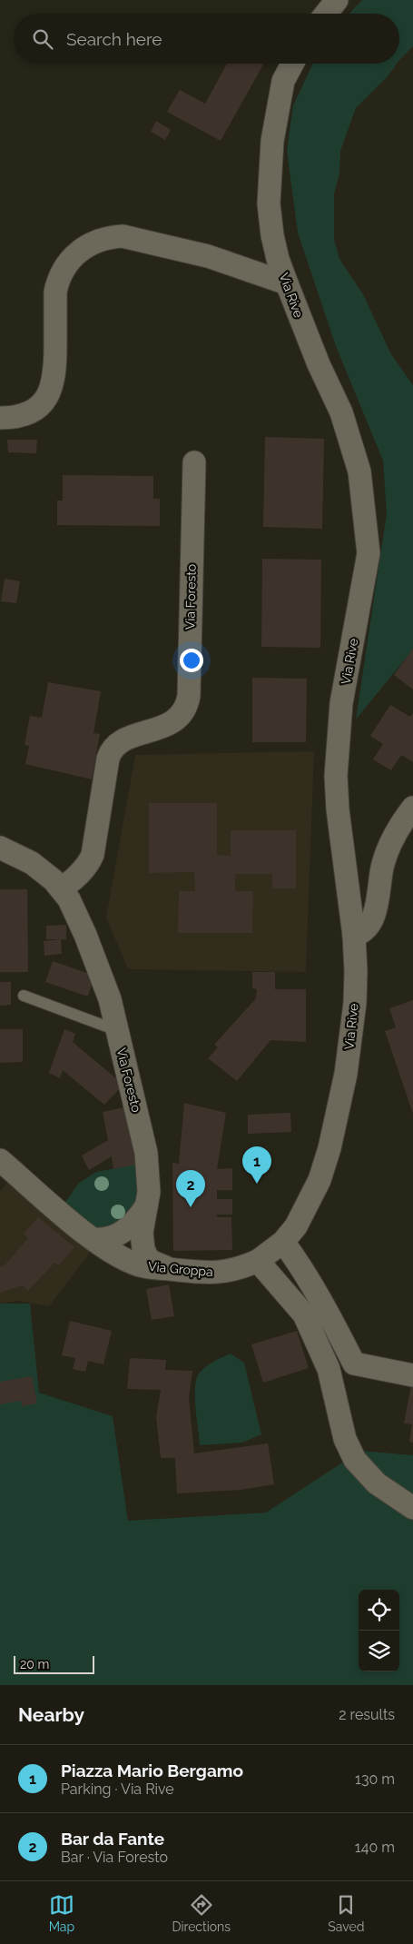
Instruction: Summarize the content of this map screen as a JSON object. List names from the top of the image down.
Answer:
{
  "streets": {
    "street": ["Via Rive", "Via Foresto", "Via Groppa"]
  },
  "crossings": [
    ["Via Rive", "Via Groppa"],
    ["Via Foresto", "Via Groppa"]
  ],
  "scale_bar": "20 m",
  "page": {
    "search": "Search here",
    "pins": ["1", "2"],
    "scale": "20 m",
    "heading": ["Nearby", "2 results"],
    "list": [
      {
        "mark": "1",
        "name": "Piazza Mario Bergamo",
        "note": "Parking · Via Rive",
        "value": "130 m"
      },
      {
        "mark": "2",
        "name": "Bar da Fante",
        "note": "Bar · Via Foresto",
        "value": "140 m"
      }
    ],
    "nav": ["Map", "Directions", "Saved"]
  }
}
